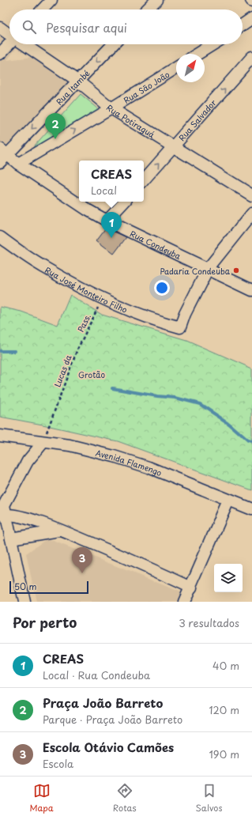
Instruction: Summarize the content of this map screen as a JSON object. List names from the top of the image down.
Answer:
{
  "streets": {
    "street": [
      "Rua São João",
      "Rua Itambé",
      "Rua Potiraguá",
      "Rua Salvador",
      "Rua Condeuba",
      "Rua José Monteiro Filho",
      "Avenida Flamengo"
    ],
    "path": ["Pass.", "Lucas da"]
  },
  "crossings": [
    ["Rua São João", "Rua Potiraguá"],
    ["Rua São João", "Rua Condeuba"],
    ["Rua Itambé", "Rua Potiraguá"],
    ["Rua Itambé", "Rua Condeuba"],
    ["Rua Potiraguá", "Rua Salvador"],
    ["Rua Condeuba", "Rua José Monteiro Filho"],
    ["Rua José Monteiro Filho", "Pass."],
    ["Pass.", "Lucas da"],
    ["Lucas da", "Avenida Flamengo"]
  ],
  "one_way": ["Rua São João", "Rua Itambé", "Rua Salvador"],
  "parks": ["Grotão"],
  "places": ["Padaria Condeuba"],
  "scale_bar": "50 m",
  "north": "top right",
  "page": {
    "search": "Pesquisar aqui",
    "pins": ["2", "1", "3"],
    "popup": ["CREAS", "Local"],
    "scale": "50 m",
    "heading": ["Por perto", "3 resultados"],
    "list": [
      {
        "mark": "1",
        "name": "CREAS",
        "note": "Local · Rua Condeuba",
        "value": "40 m"
      },
      {
        "mark": "2",
        "name": "Praça João Barreto",
        "note": "Parque · Praça João Barreto",
        "value": "120 m"
      },
      {
        "mark": "3",
        "name": "Escola Otávio Camões",
        "note": "Escola",
        "value": "190 m"
      }
    ],
    "nav": ["Mapa", "Rotas", "Salvos"]
  }
}
